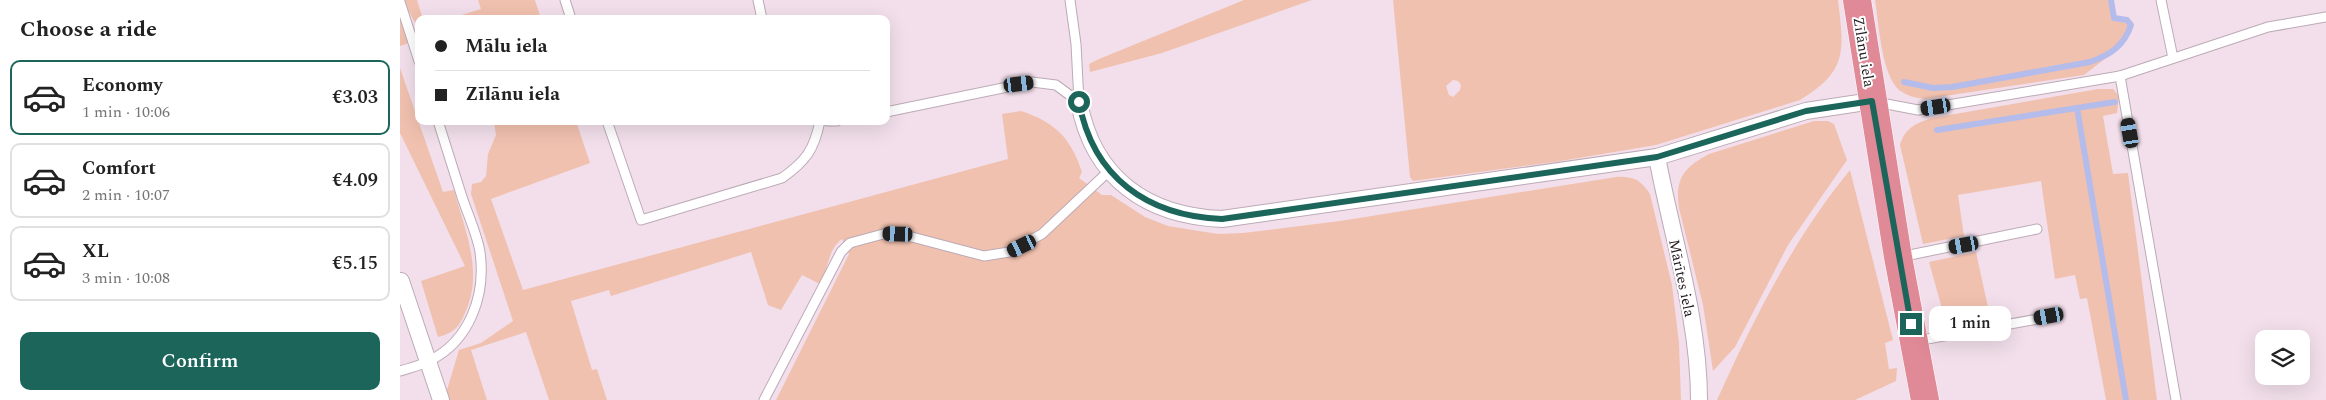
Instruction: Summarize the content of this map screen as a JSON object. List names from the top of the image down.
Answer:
{
  "streets": {
    "highway": ["Zīlānu iela"],
    "street": ["Mārītes iela"]
  },
  "page": {
    "heading": "Choose a ride",
    "banner": ["Mālu iela", "Zīlānu iela"],
    "list": [
      {
        "name": "Economy",
        "note": "1 min · 10:06",
        "value": "€3.03"
      },
      {
        "name": "Comfort",
        "note": "2 min · 10:07",
        "value": "€4.09"
      },
      {
        "name": "XL",
        "note": "3 min · 10:08",
        "value": "€5.15"
      }
    ],
    "bubble": "1 min",
    "buttons": "Confirm"
  }
}
